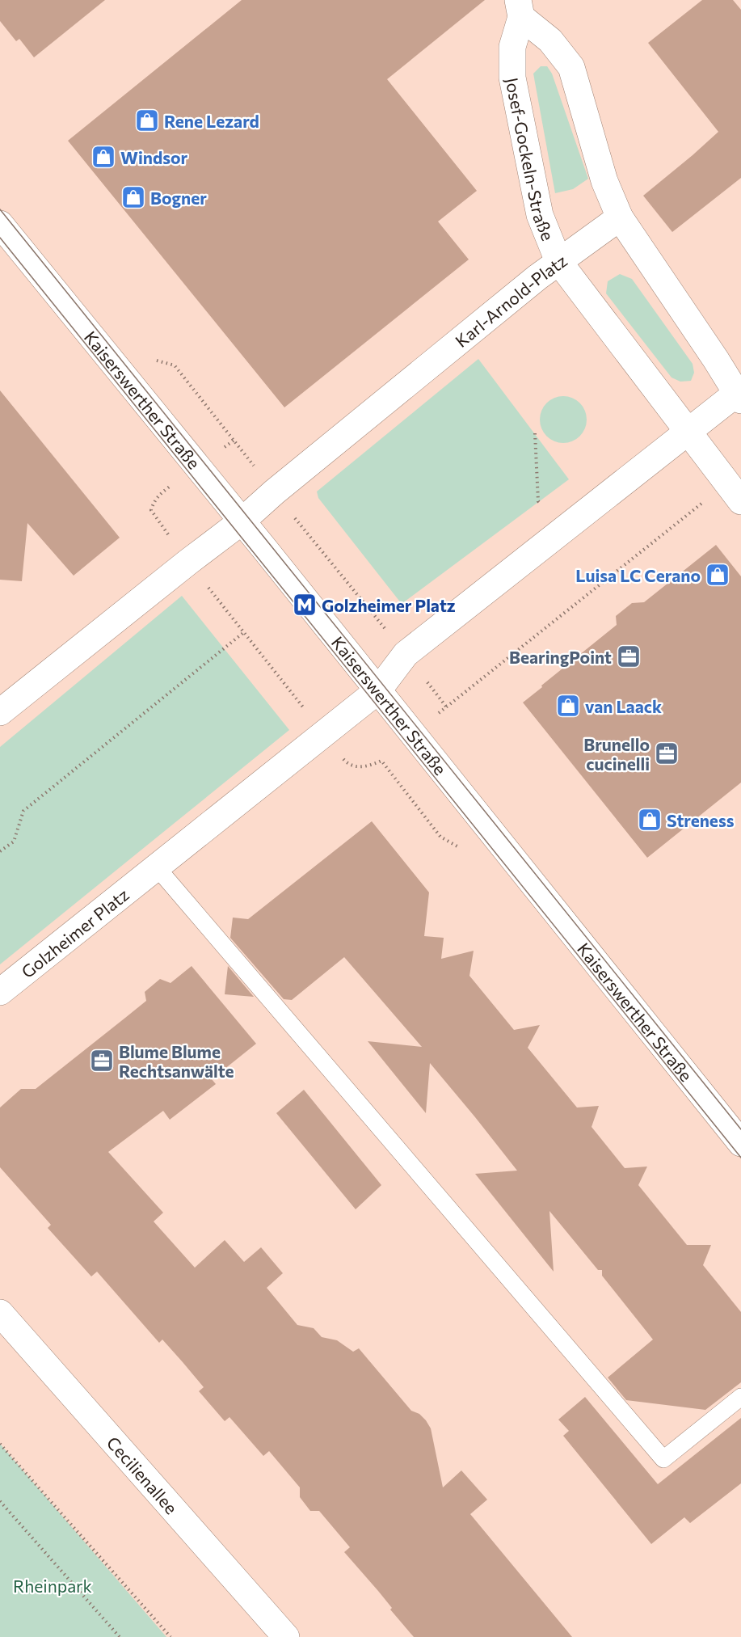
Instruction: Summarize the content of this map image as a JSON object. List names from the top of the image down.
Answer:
{
  "streets": {
    "street": [
      "Josef-Gockeln-Straße",
      "Karl-Arnold-Platz",
      "Kaiserswerther Straße",
      "Golzheimer Platz",
      "Cecilienallee"
    ]
  },
  "crossings": [
    ["Josef-Gockeln-Straße", "Karl-Arnold-Platz"],
    ["Karl-Arnold-Platz", "Kaiserswerther Straße"],
    ["Kaiserswerther Straße", "Golzheimer Platz"]
  ],
  "parks": ["Rheinpark"],
  "places": {
    "shop": [
      "Rene Lezard",
      "Windsor",
      "Bogner",
      "Luisa LC Cerano",
      "van Laack",
      "Streness"
    ],
    "metro station": ["Golzheimer Platz"],
    "office": ["BearingPoint", "Brunello cucinelli", "Blume Blume Rechtsanwälte"]
  }
}
